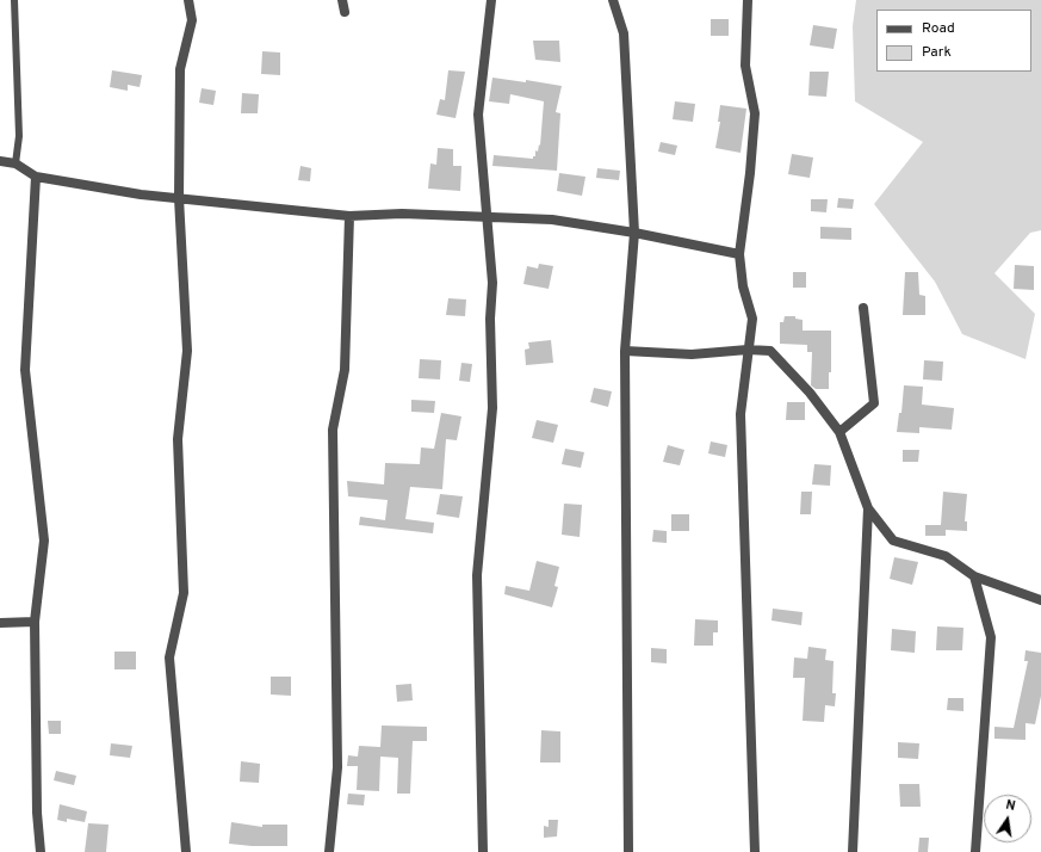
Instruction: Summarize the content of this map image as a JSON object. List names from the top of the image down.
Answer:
{
  "legend": ["Road", "Park"],
  "north": "top"
}
